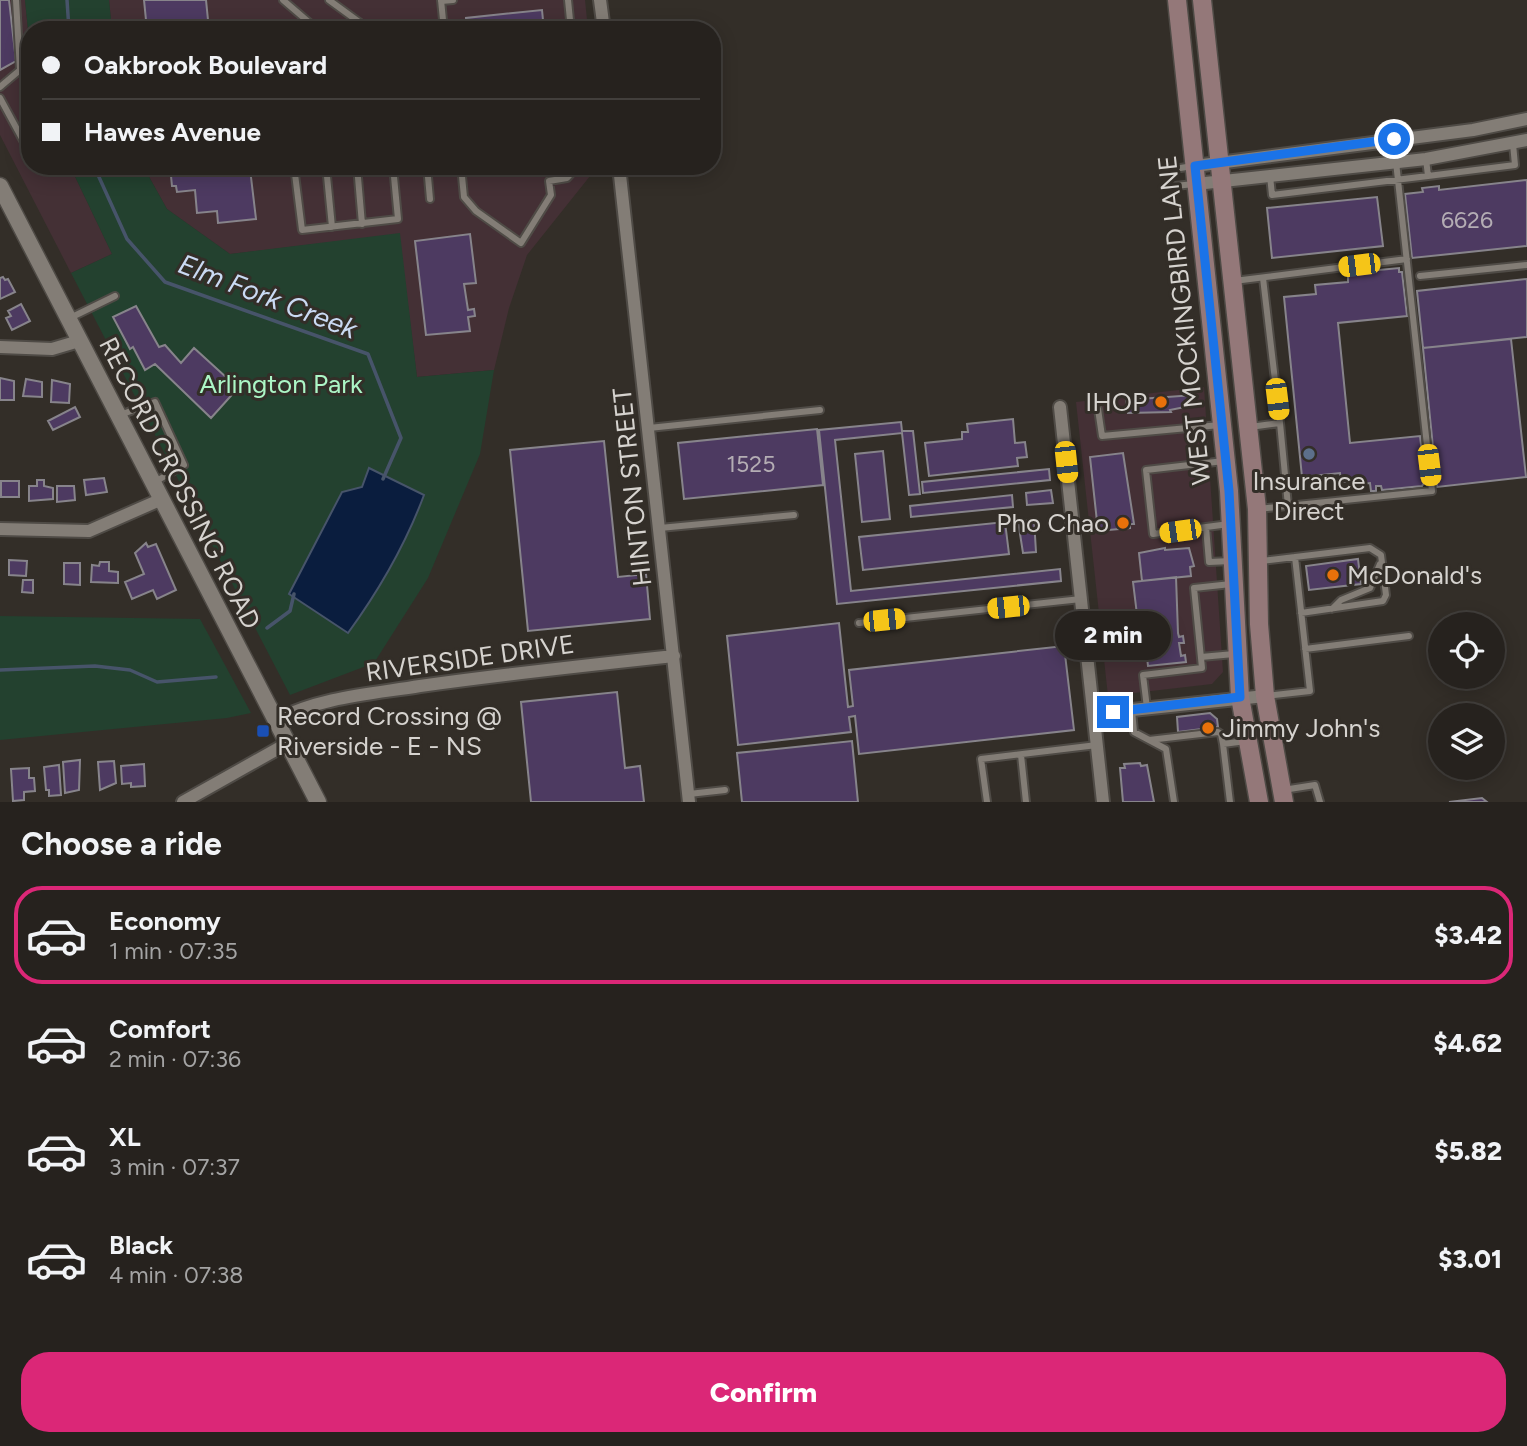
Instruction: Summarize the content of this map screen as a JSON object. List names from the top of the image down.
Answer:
{
  "streets": {
    "main road": ["WEST MOCKINGBIRD LANE"],
    "street": ["RECORD CROSSING ROAD", "HINTON STREET", "RIVERSIDE DRIVE"]
  },
  "crossings": [
    ["RECORD CROSSING ROAD", "RIVERSIDE DRIVE"],
    ["HINTON STREET", "RIVERSIDE DRIVE"]
  ],
  "water": ["Elm Fork Creek"],
  "parks": ["Arlington Park"],
  "places": {
    "other": [
      "IHOP",
      "Insurance Direct",
      "Pho Chao",
      "McDonald's",
      "Jimmy John's"
    ],
    "transit": ["Record Crossing @ Riverside - E - NS"]
  },
  "house_numbers": ["6626", "1525"],
  "page": {
    "banner": ["Oakbrook Boulevard", "Hawes Avenue"],
    "bubble": "2 min",
    "heading": "Choose a ride",
    "list": [
      {
        "name": "Economy",
        "note": "1 min · 07:35",
        "value": "$3.42"
      },
      {
        "name": "Comfort",
        "note": "2 min · 07:36",
        "value": "$4.62"
      },
      {
        "name": "XL",
        "note": "3 min · 07:37",
        "value": "$5.82"
      },
      {
        "name": "Black",
        "note": "4 min · 07:38",
        "value": "$3.01"
      }
    ],
    "buttons": "Confirm"
  }
}
